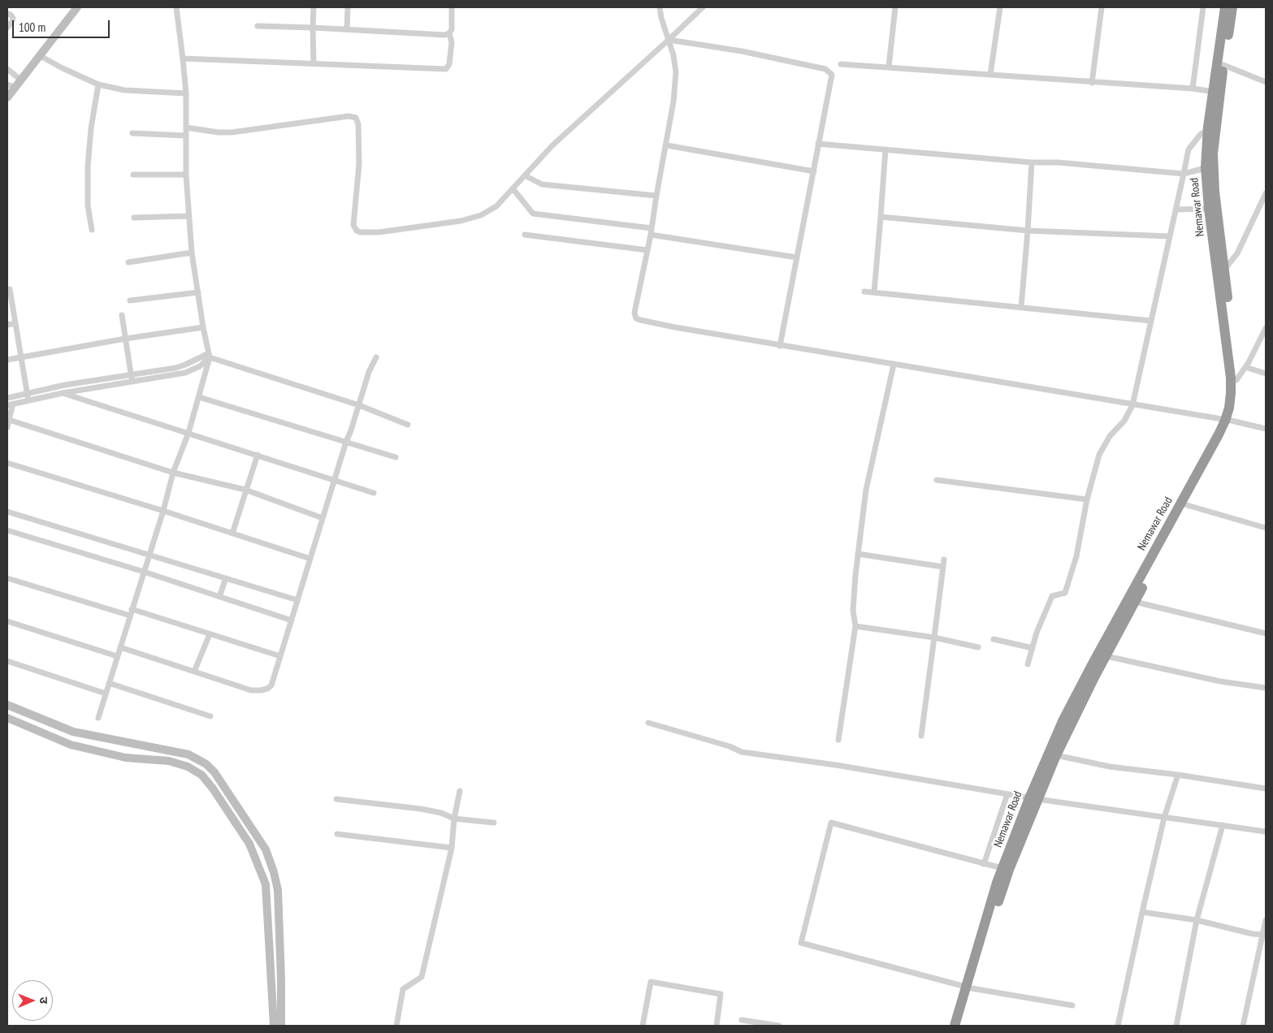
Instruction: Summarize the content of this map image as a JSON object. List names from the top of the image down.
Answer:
{
  "streets": {
    "highway": ["Nemawar Road"]
  },
  "scale_bar": "100 m",
  "north": "right"
}
